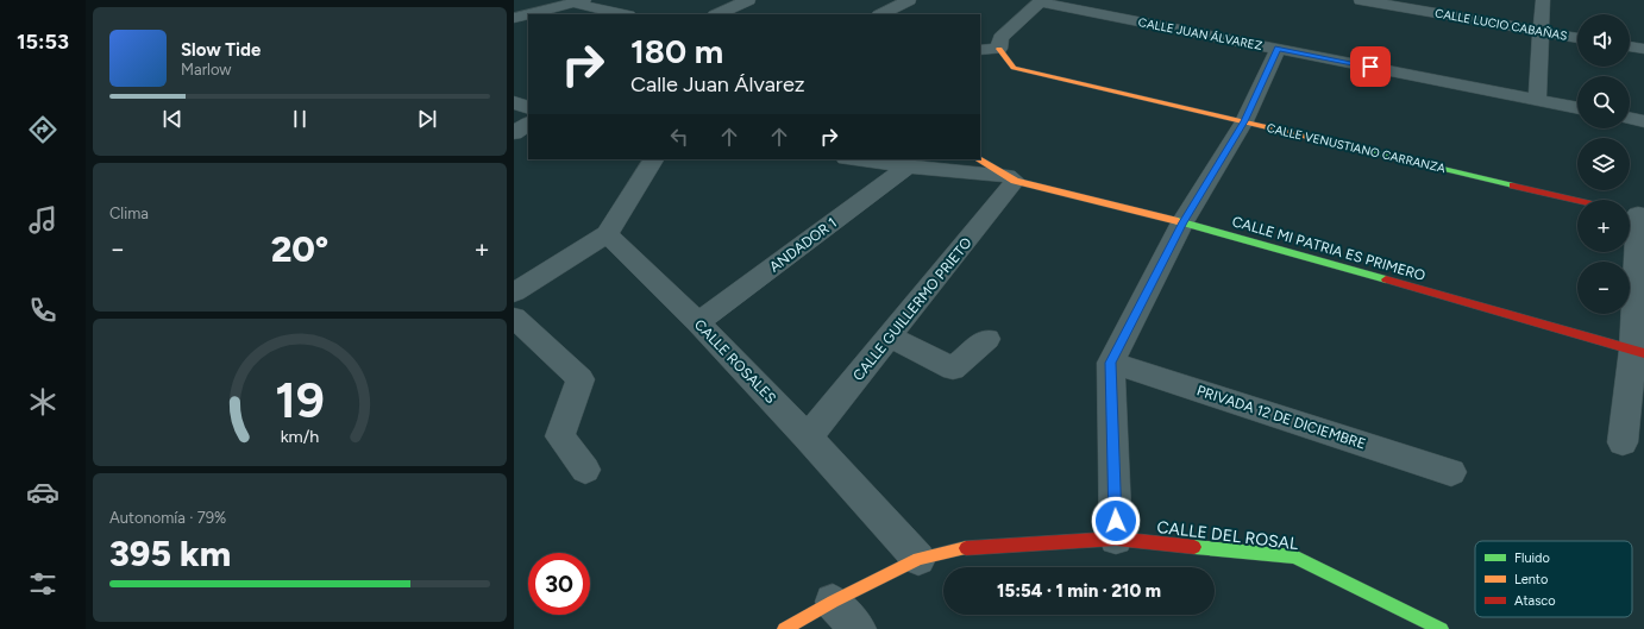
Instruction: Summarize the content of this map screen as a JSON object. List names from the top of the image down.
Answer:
{
  "streets": {
    "street": [
      "CALLE LUCIO CABAÑAS",
      "CALLE JUAN ÁLVAREZ",
      "CALLE VENUSTIANO CARRANZA",
      "ANDADOR 1",
      "CALLE MI PATRIA ES PRIMERO",
      "CALLE GUILLERMO PRIETO",
      "CALLE ROSALES",
      "PRIVADA 12 DE DICIEMBRE",
      "CALLE DEL ROSAL"
    ]
  },
  "crossings": [
    ["ANDADOR 1", "CALLE ROSALES"],
    ["CALLE MI PATRIA ES PRIMERO", "CALLE GUILLERMO PRIETO"],
    ["CALLE GUILLERMO PRIETO", "CALLE ROSALES"],
    ["CALLE ROSALES", "CALLE DEL ROSAL"]
  ],
  "legend": ["Fluido", "Lento", "Atasco"],
  "page": {
    "tabs": "15:53",
    "map_buttons": ["+", "−"],
    "turn": ["180 m", "Calle Juan Álvarez"],
    "song": ["Slow Tide", "Marlow"],
    "tile": [
      "Clima",
      ["Autonomía · 79%", "395 km"]
    ],
    "heat": ["−", "20°", "+"],
    "limit": "30",
    "trip": "15:54 · 1 min · 210 m",
    "gauge": ["19", "km/h"]
  }
}
